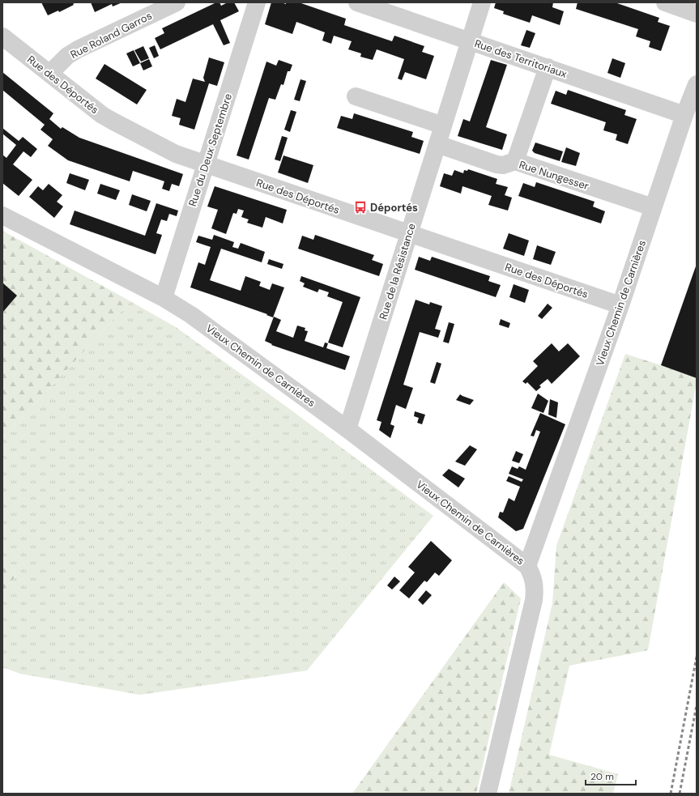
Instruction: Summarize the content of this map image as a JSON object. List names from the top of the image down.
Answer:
{
  "streets": {
    "street": [
      "Rue Roland Garros",
      "Rue des Territoriaux",
      "Rue des Déportés",
      "Rue du Deux Septembre",
      "Rue Nungesser",
      "Rue de la Résistance",
      "Vieux Chemin de Carnières"
    ]
  },
  "crossings": [
    ["Rue Roland Garros", "Rue des Déportés"],
    ["Rue des Territoriaux", "Rue de la Résistance"],
    ["Rue des Territoriaux", "Vieux Chemin de Carnières"],
    ["Rue des Déportés", "Rue du Deux Septembre"],
    ["Rue des Déportés", "Rue de la Résistance"],
    ["Rue des Déportés", "Vieux Chemin de Carnières"],
    ["Rue du Deux Septembre", "Vieux Chemin de Carnières"],
    ["Rue Nungesser", "Rue de la Résistance"],
    ["Rue Nungesser", "Vieux Chemin de Carnières"],
    ["Rue de la Résistance", "Vieux Chemin de Carnières"]
  ],
  "places": {
    "bus stop": ["Déportés"]
  },
  "scale_bar": "20 m"
}
